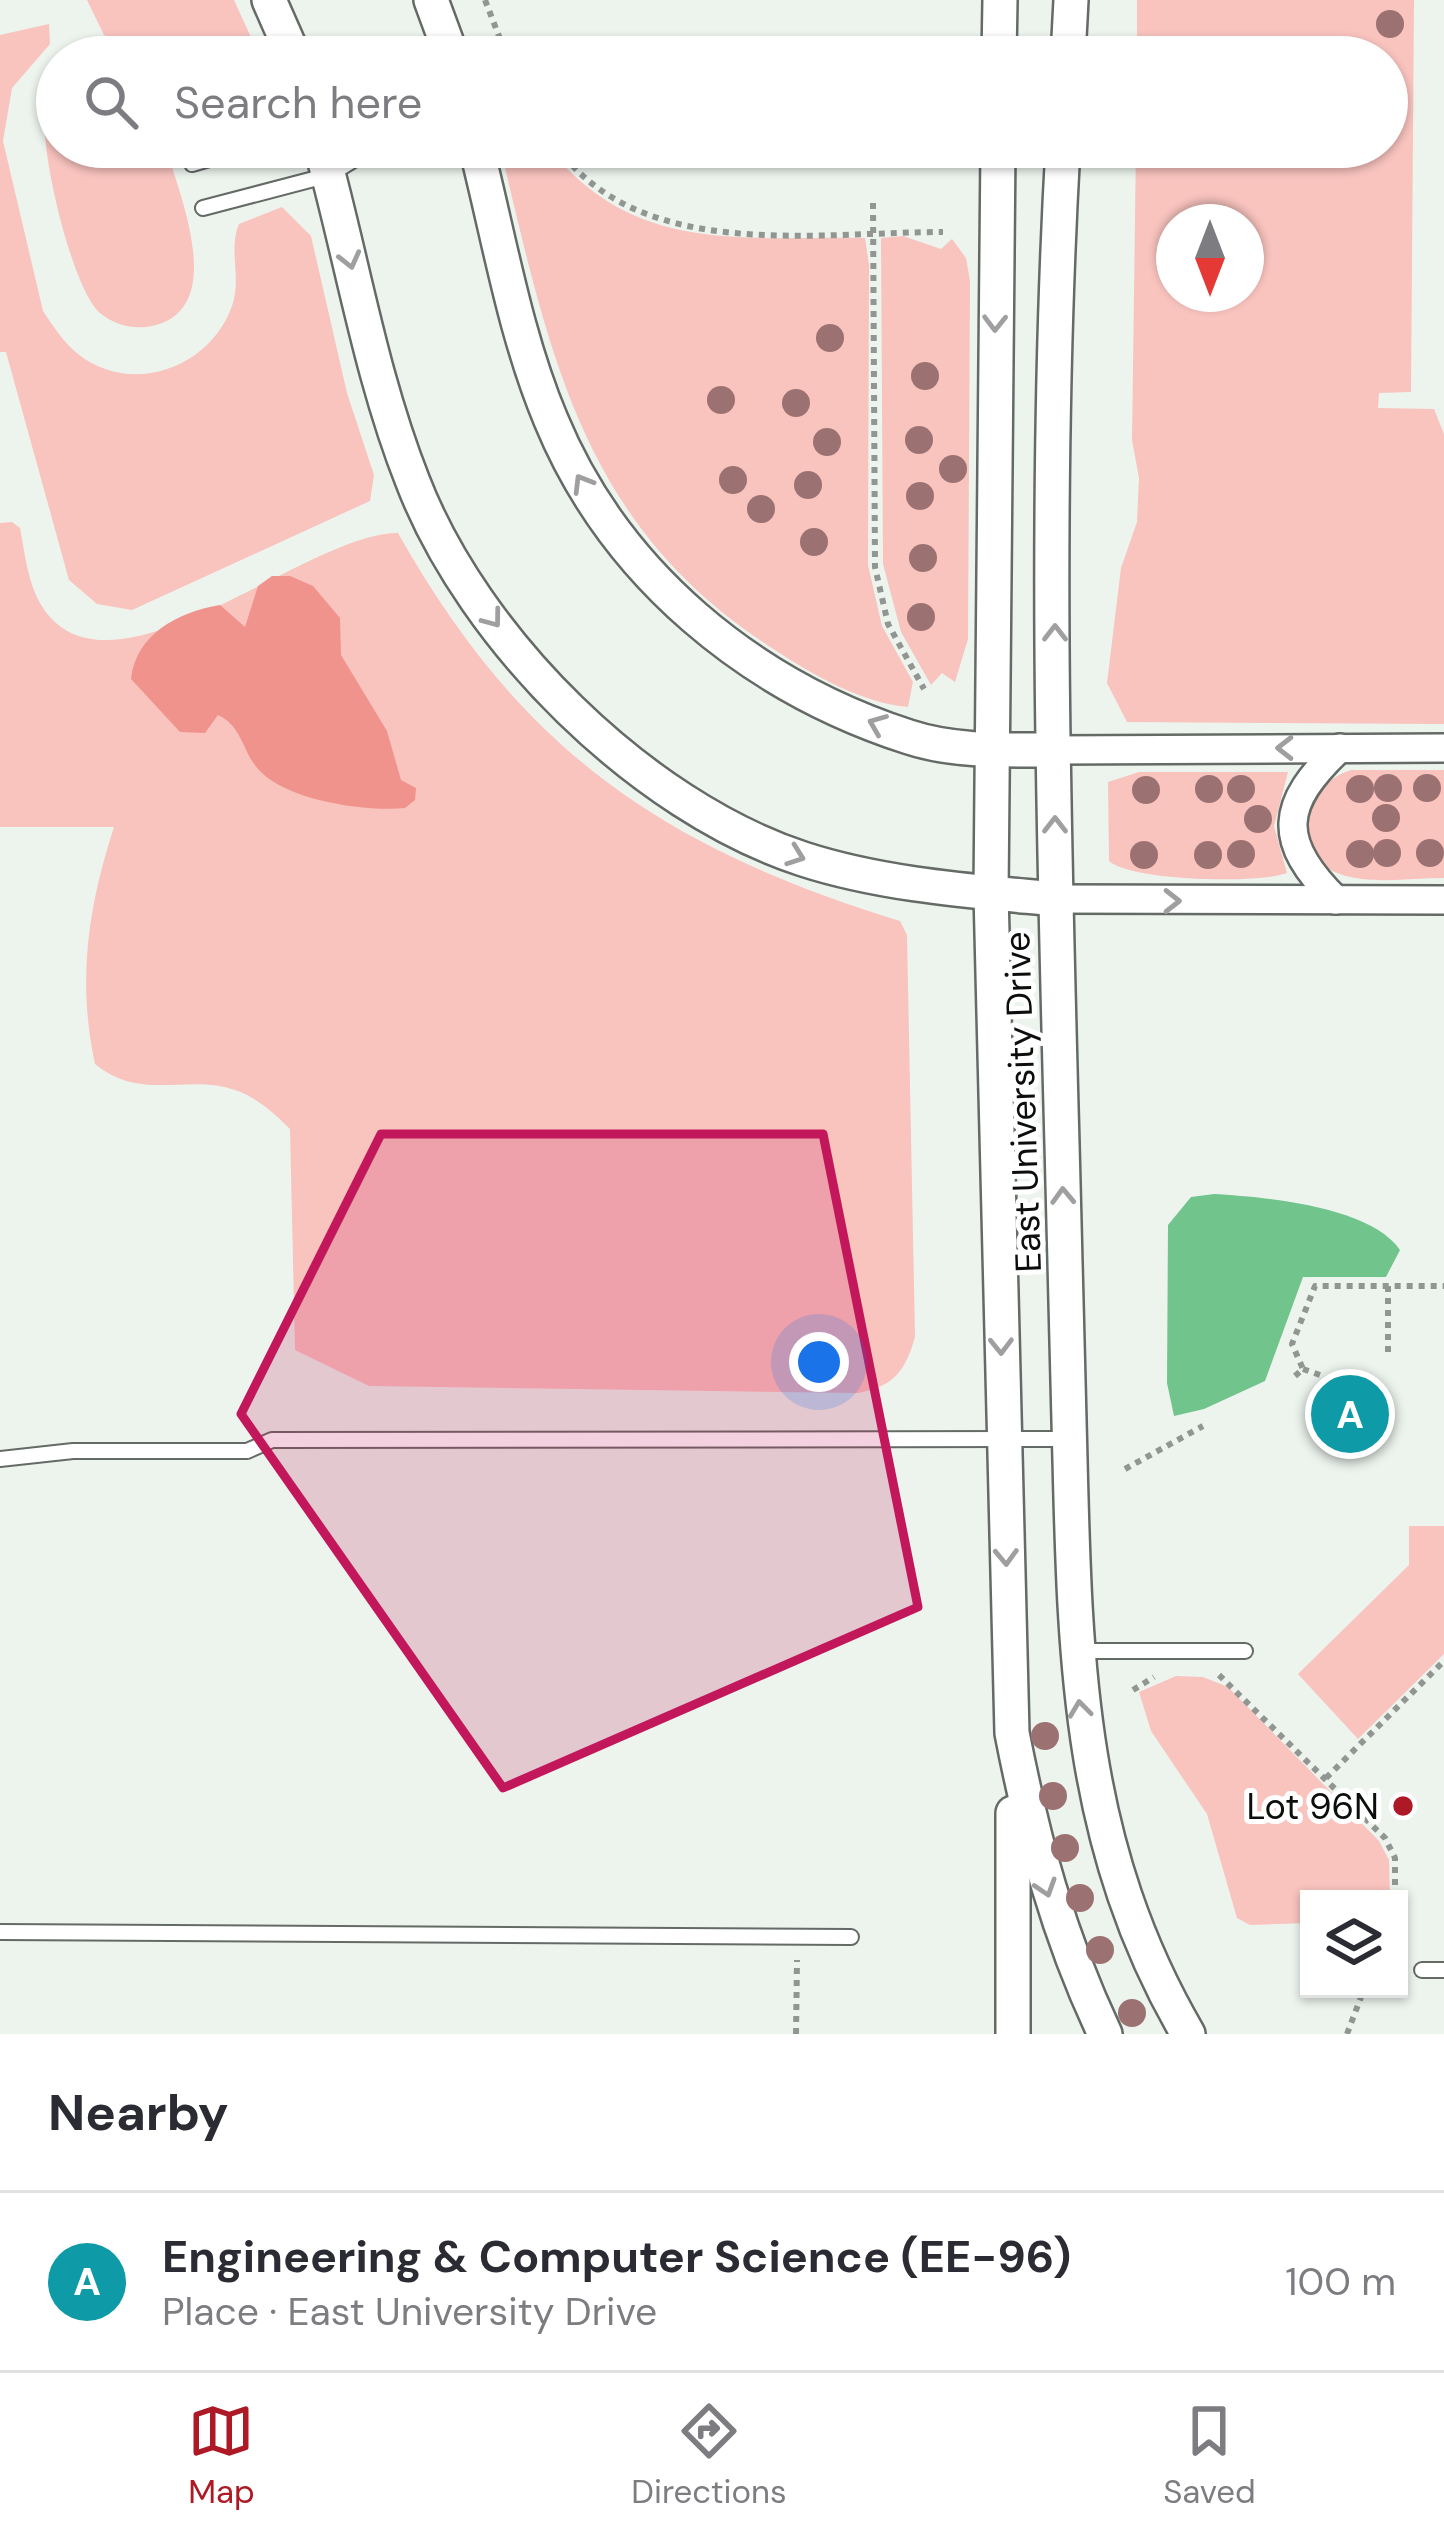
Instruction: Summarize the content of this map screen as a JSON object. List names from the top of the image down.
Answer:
{
  "streets": {
    "street": ["East University Drive"]
  },
  "places": ["Lot 96N"],
  "north": "bottom",
  "page": {
    "search": "Search here",
    "pins": "A",
    "heading": "Nearby",
    "list": [
      {
        "mark": "A",
        "name": "Engineering & Computer Science (EE-96)",
        "note": "Place · East University Drive",
        "value": "100 m"
      }
    ],
    "nav": ["Map", "Directions", "Saved"]
  }
}
